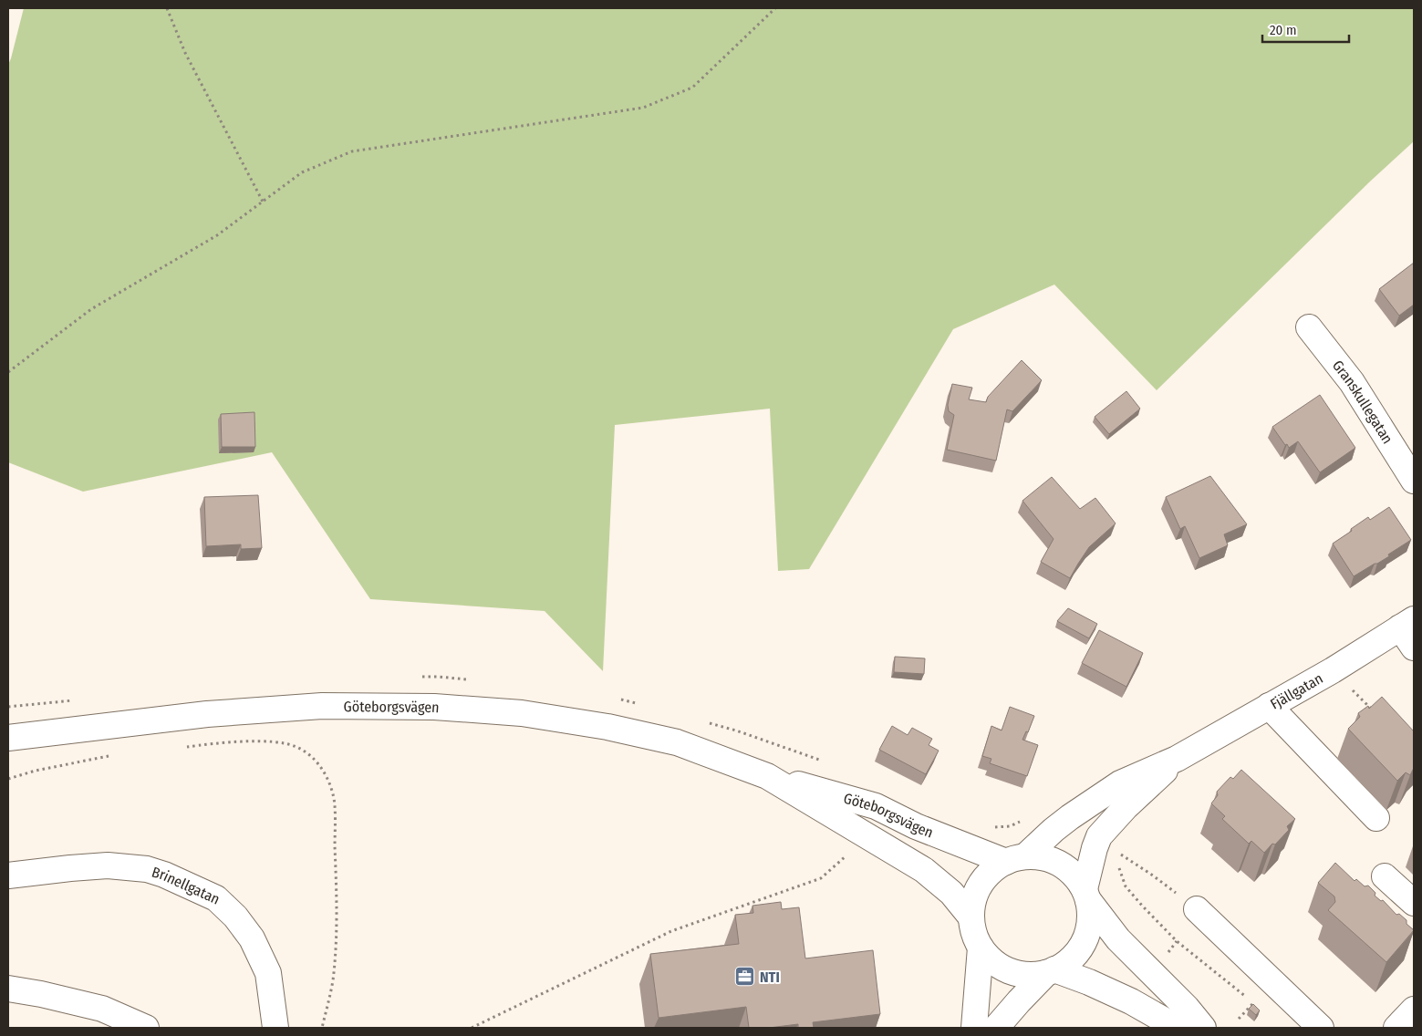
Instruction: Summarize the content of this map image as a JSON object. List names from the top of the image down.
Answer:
{
  "streets": {
    "street": [
      "Granskullegatan",
      "Fjällgatan",
      "Göteborgsvägen",
      "Brinellgatan"
    ]
  },
  "crossings": [
    ["Fjällgatan", "Göteborgsvägen"]
  ],
  "places": {
    "office": ["NTI"]
  },
  "scale_bar": "20 m"
}
